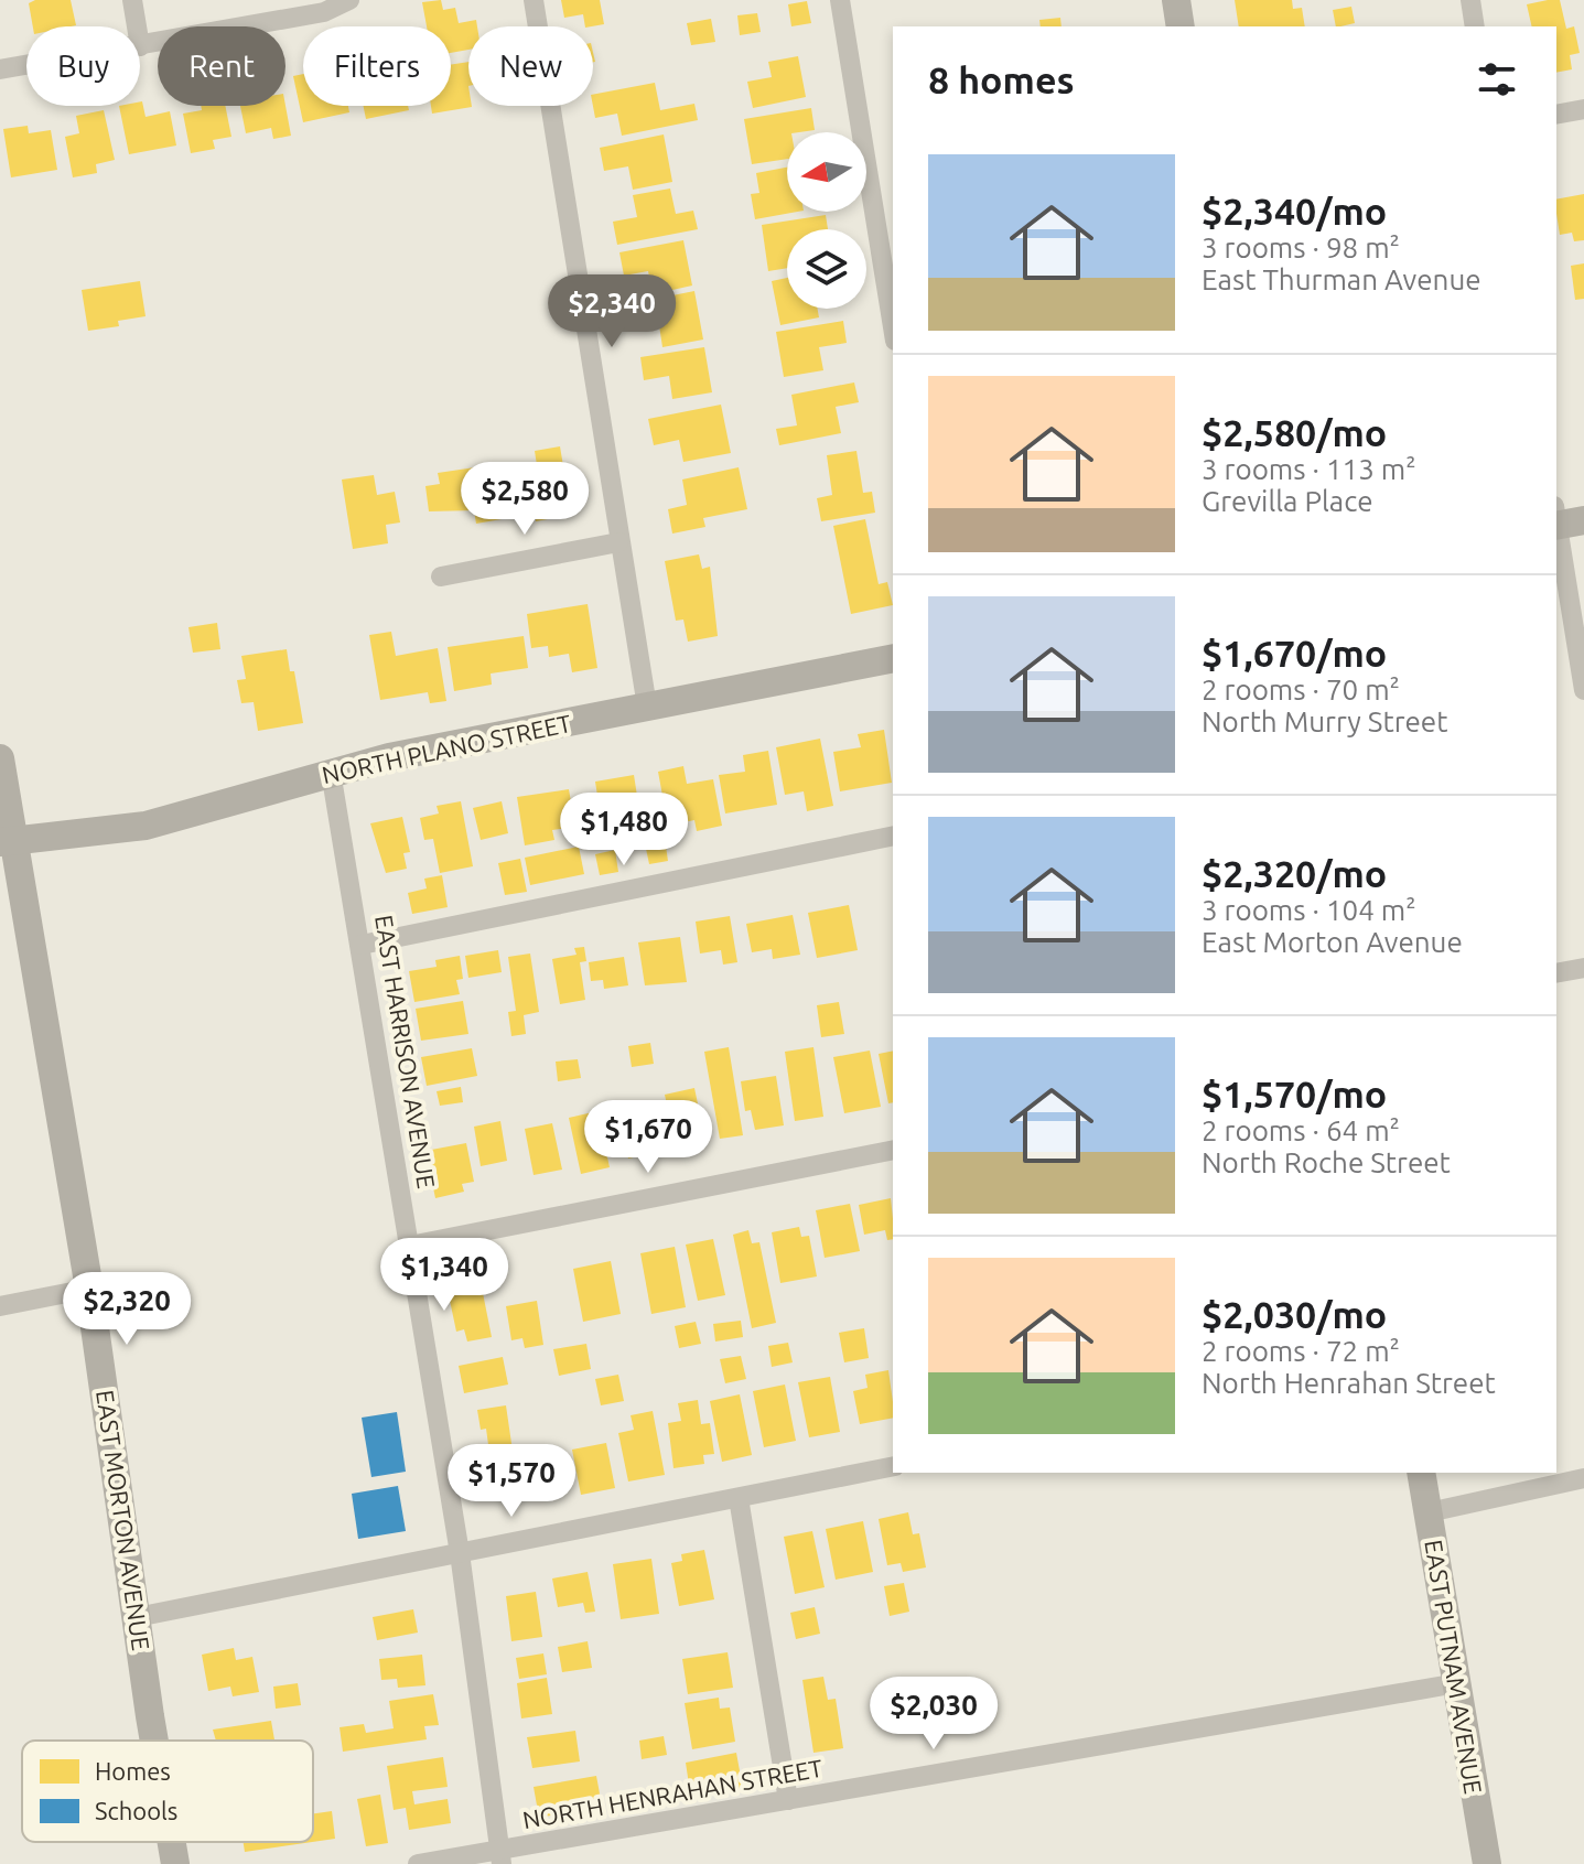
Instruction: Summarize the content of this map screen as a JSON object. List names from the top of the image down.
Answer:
{
  "streets": {
    "main road": ["NORTH PLANO STREET", "EAST MORTON AVENUE", "EAST PUTNAM AVENUE"],
    "street": ["EAST HARRISON AVENUE", "NORTH HENRAHAN STREET"]
  },
  "crossings": [
    ["NORTH PLANO STREET", "EAST HARRISON AVENUE"],
    ["NORTH PLANO STREET", "EAST MORTON AVENUE"],
    ["EAST HARRISON AVENUE", "NORTH HENRAHAN STREET"],
    ["EAST PUTNAM AVENUE", "NORTH HENRAHAN STREET"]
  ],
  "legend": ["Homes", "Schools"],
  "north": "left",
  "page": {
    "chip": [
      "Buy",
      "Rent",
      "Filters",
      "New"
    ],
    "heading": "8 homes",
    "list": [
      {
        "name": "$2,340/mo",
        "note": "3 rooms · 98 m² · East Thurman Avenue"
      },
      {
        "name": "$2,580/mo",
        "note": "3 rooms · 113 m² · Grevilla Place"
      },
      {
        "name": "$1,670/mo",
        "note": "2 rooms · 70 m² · North Murry Street"
      },
      {
        "name": "$2,320/mo",
        "note": "3 rooms · 104 m² · East Morton Avenue"
      },
      {
        "name": "$1,570/mo",
        "note": "2 rooms · 64 m² · North Roche Street"
      },
      {
        "name": "$2,030/mo",
        "note": "2 rooms · 72 m² · North Henrahan Street"
      }
    ],
    "price": [
      "$2,340",
      "$2,580",
      "$1,480",
      "$1,670",
      "$1,340",
      "$2,320",
      "$1,570",
      "$2,030"
    ]
  }
}
